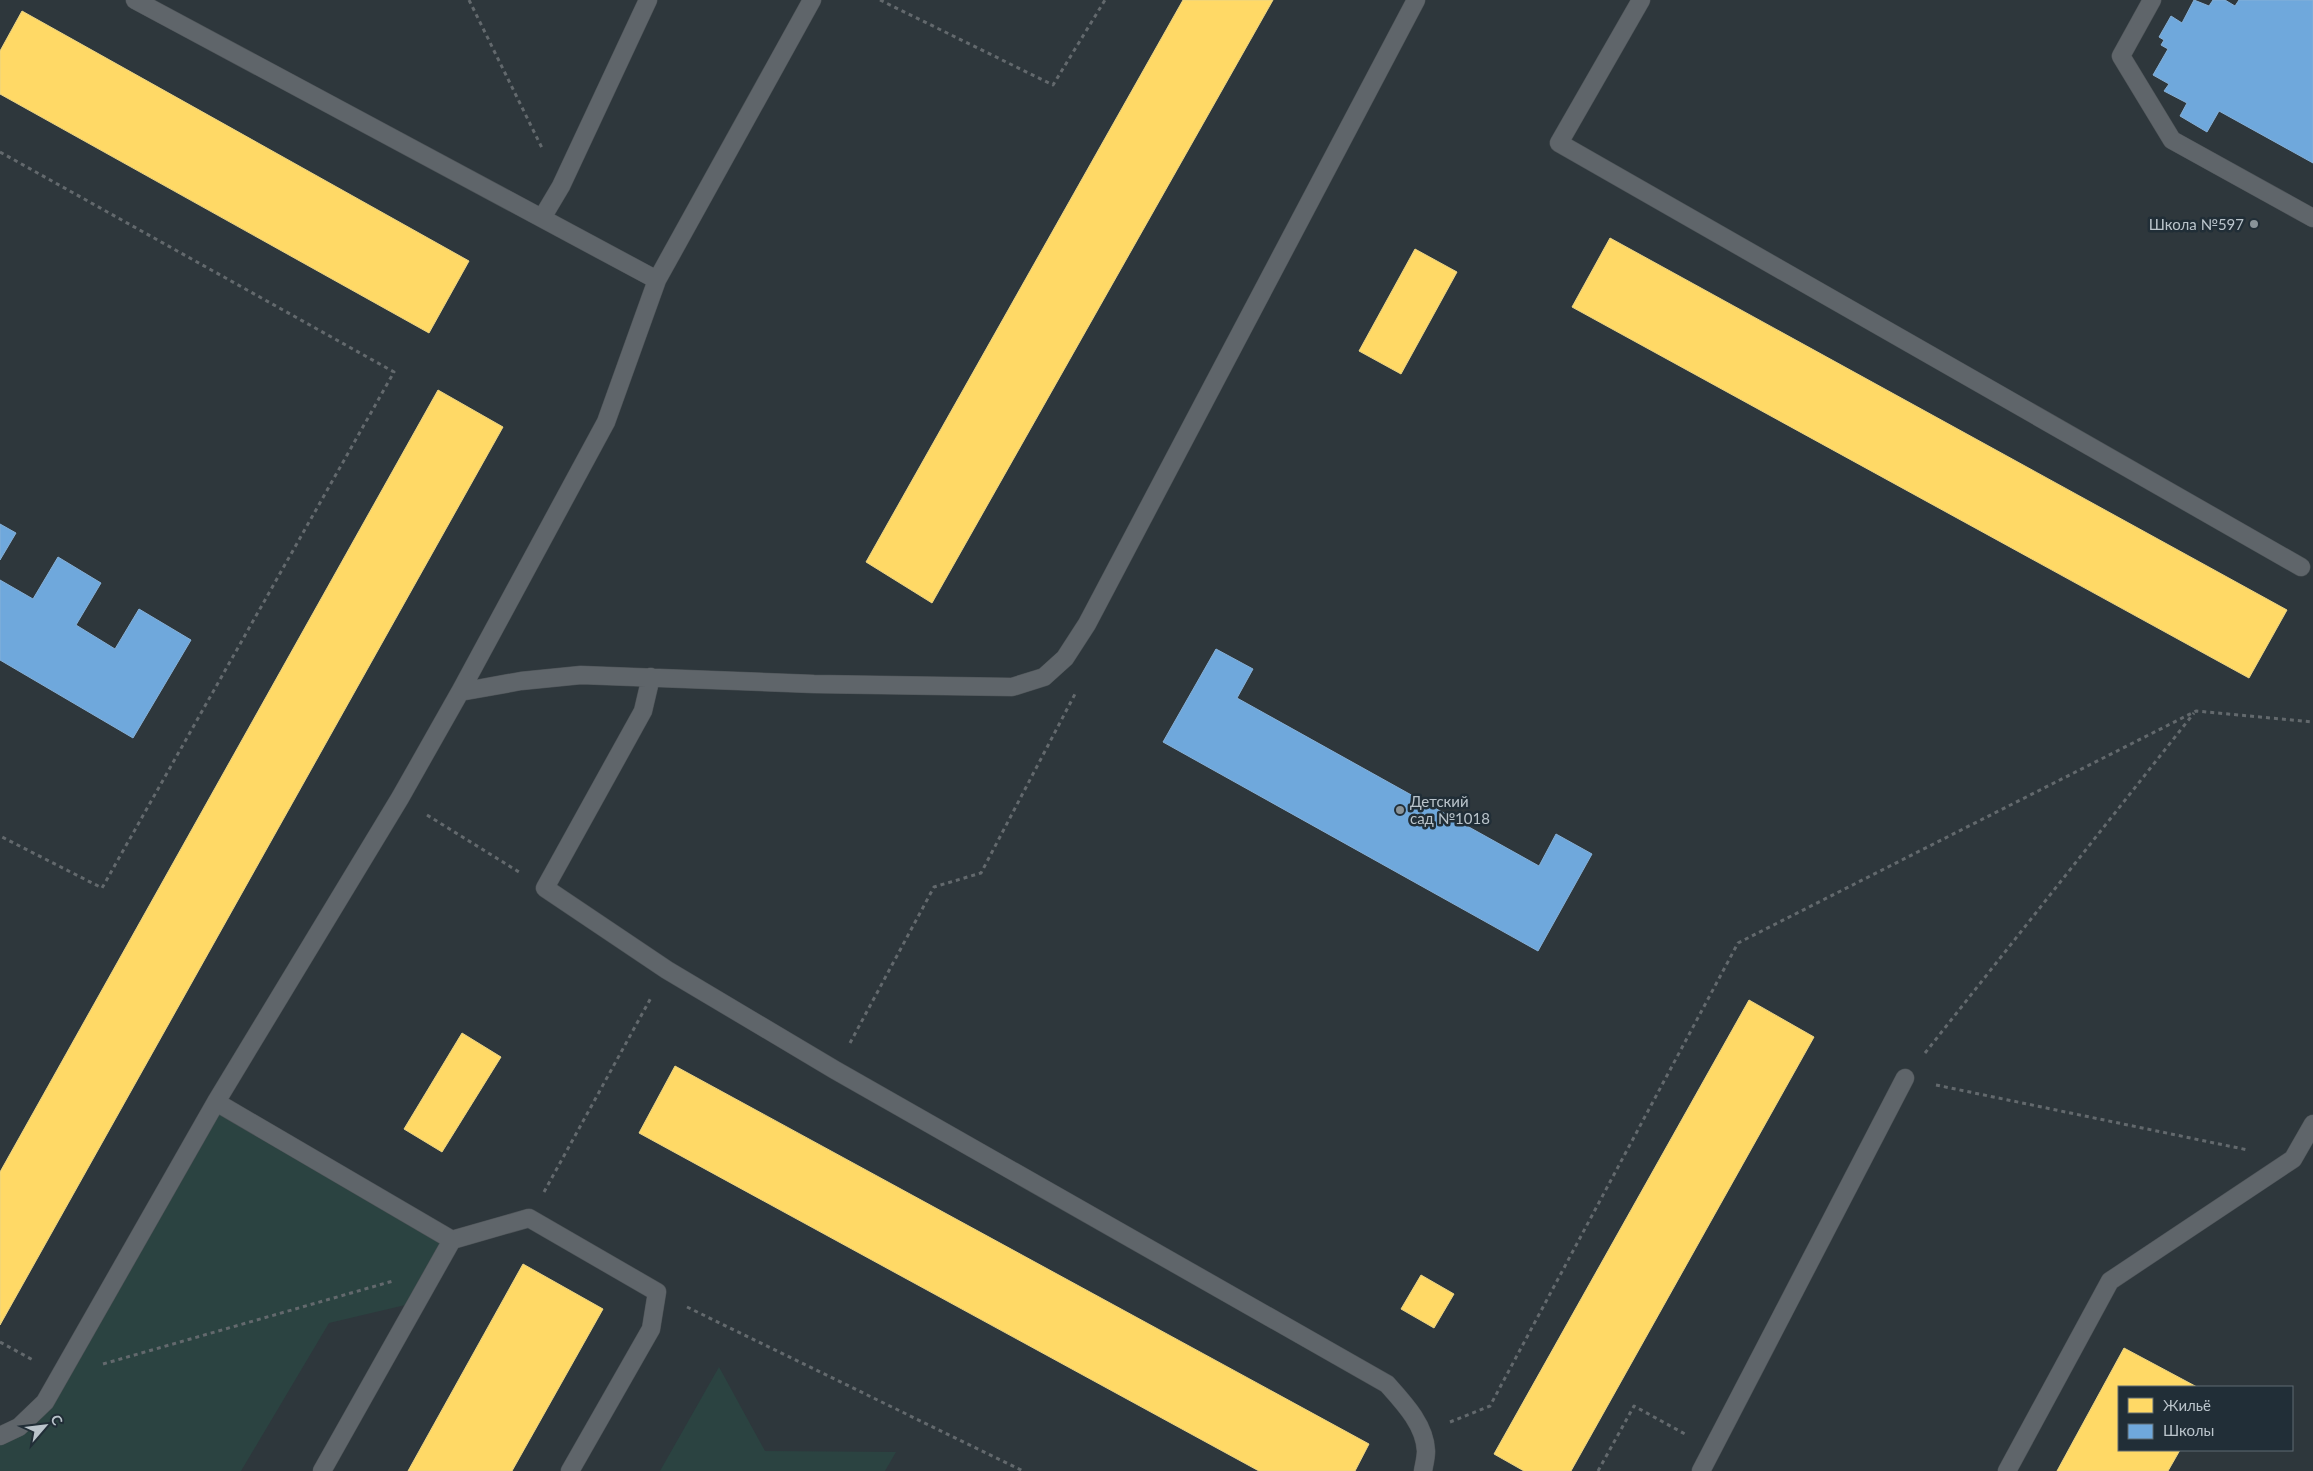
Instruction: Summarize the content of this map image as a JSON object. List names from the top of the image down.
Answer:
{
  "places": ["Школа №597", "Детский сад №1018"],
  "legend": ["Жильё", "Школы"],
  "north": "top right"
}
